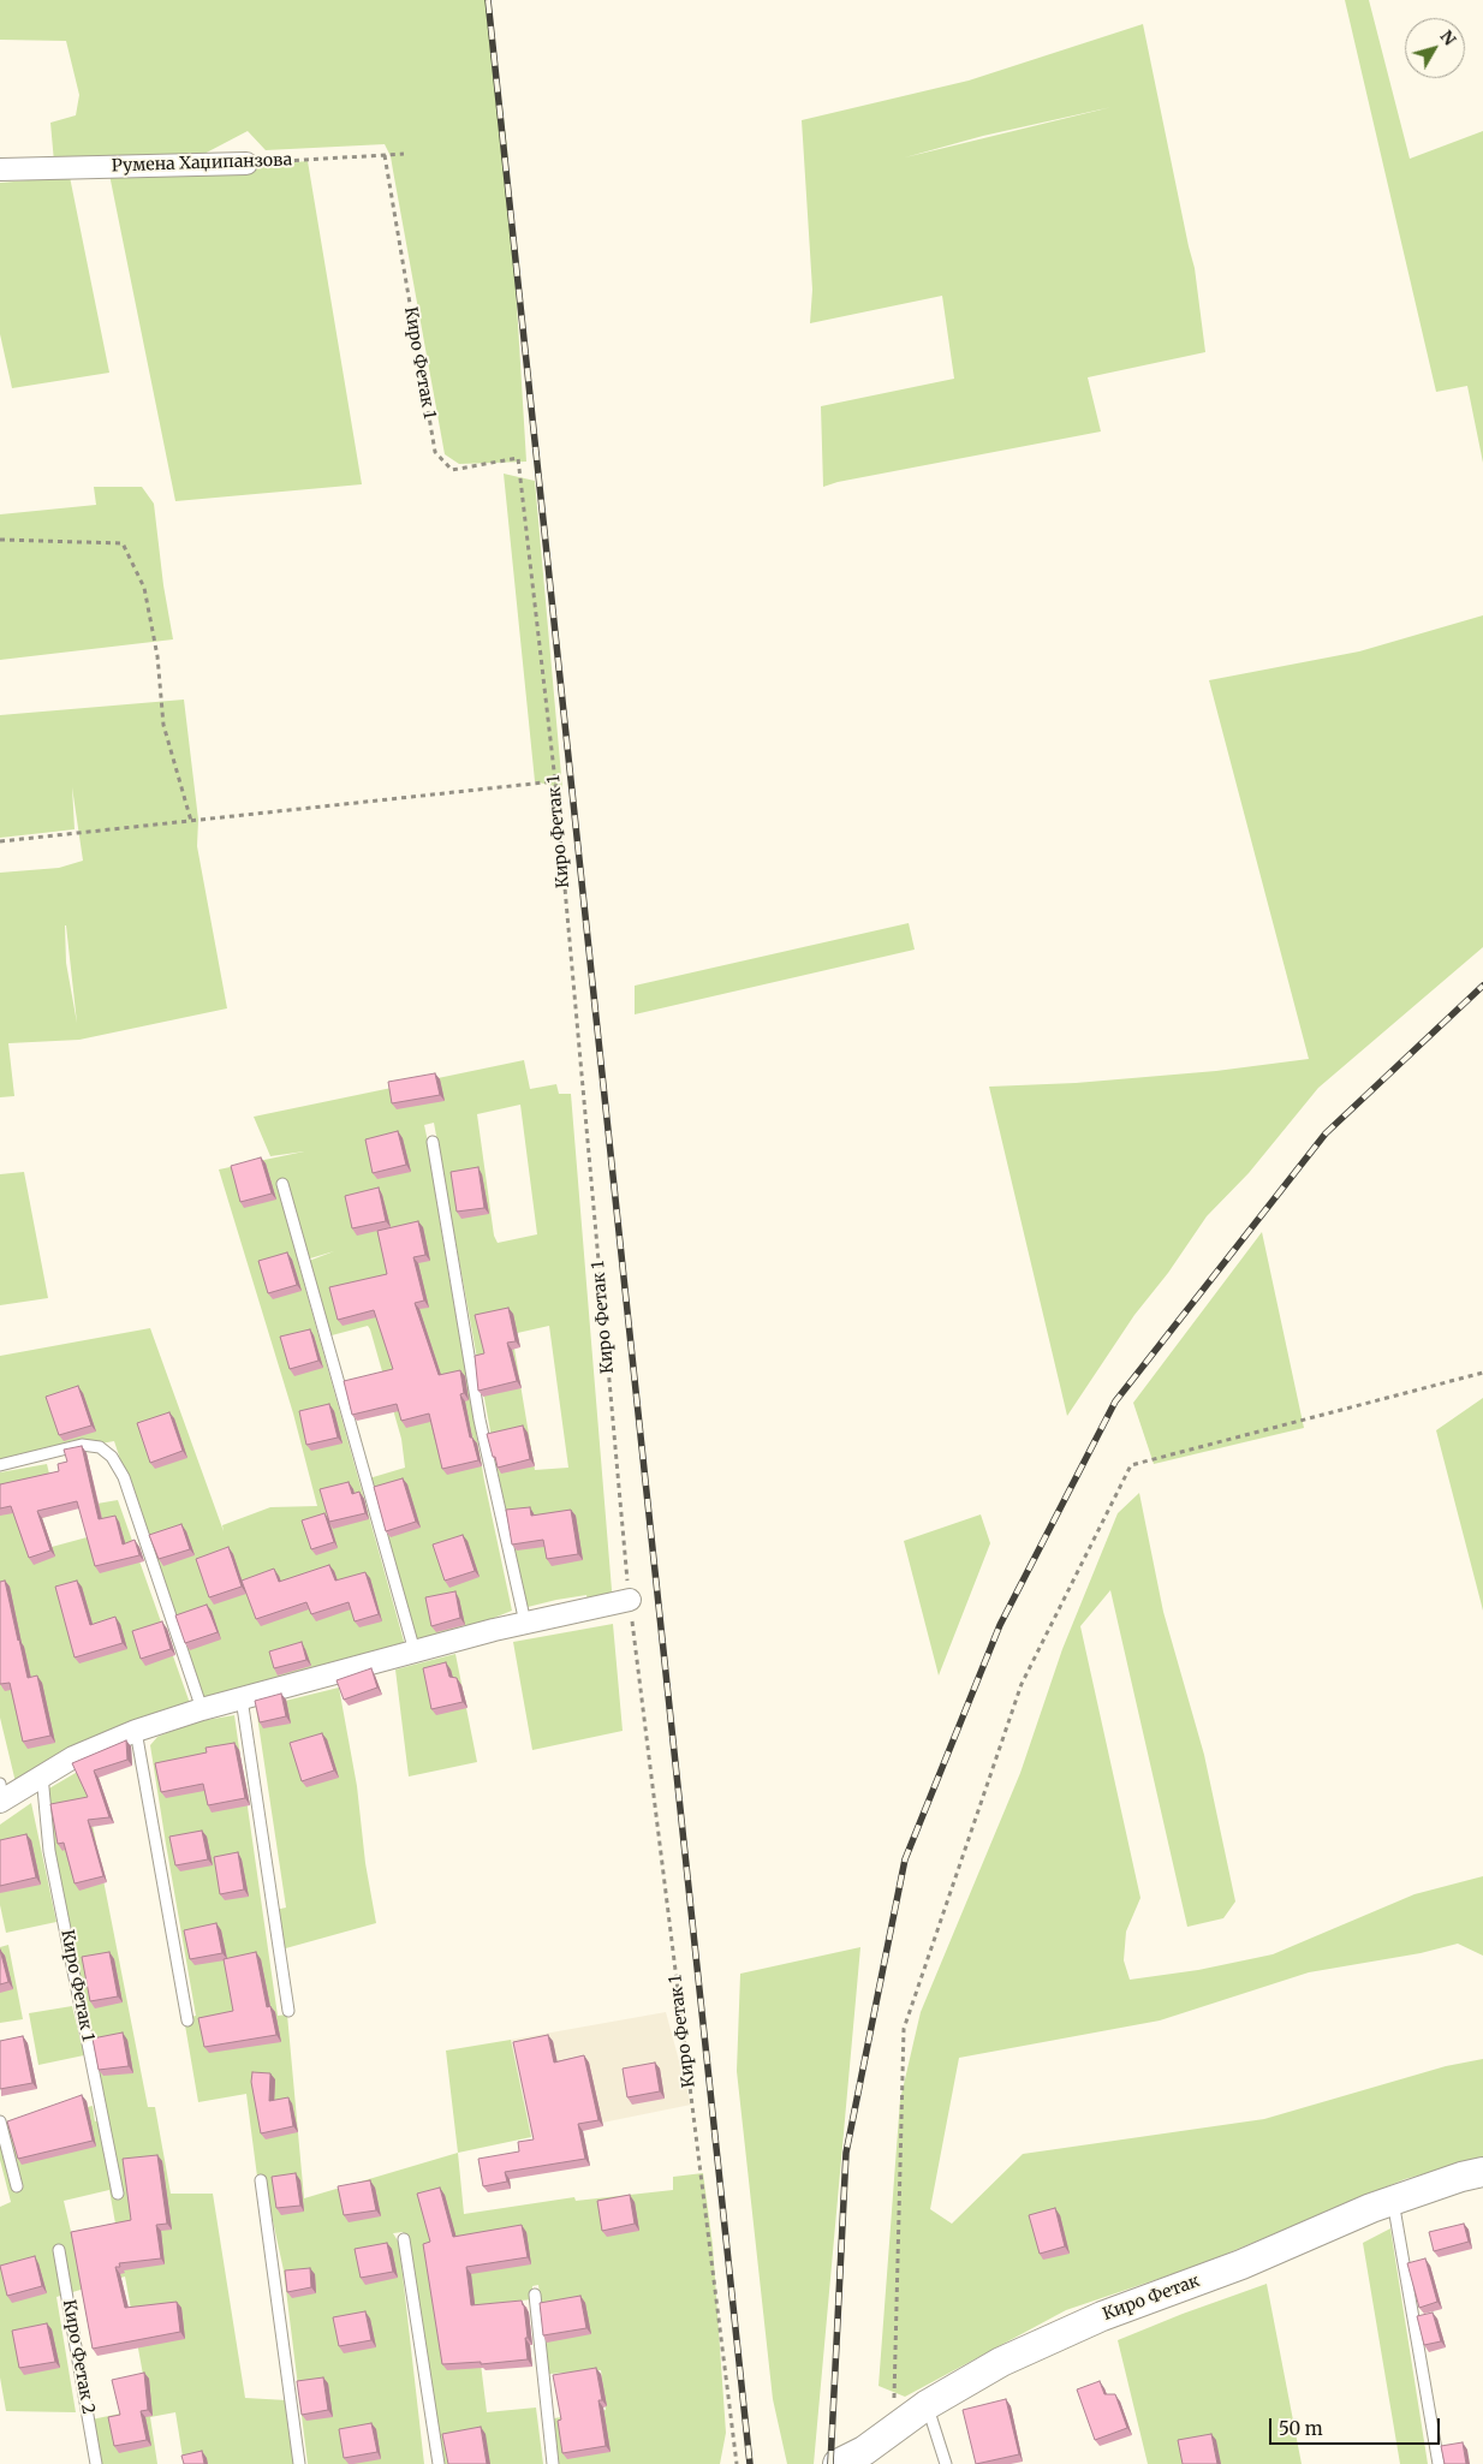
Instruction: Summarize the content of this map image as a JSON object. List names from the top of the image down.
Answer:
{
  "streets": {
    "main road": ["Киро Фетак"],
    "street": ["Румена Хаџипанзова"],
    "lane": ["Киро Фетак 1", "Киро Фетак 2"]
  },
  "crossings": [
    ["Румена Хаџипанзова", "Киро Фетак 1"]
  ],
  "scale_bar": "50 m",
  "north": "top right"
}
